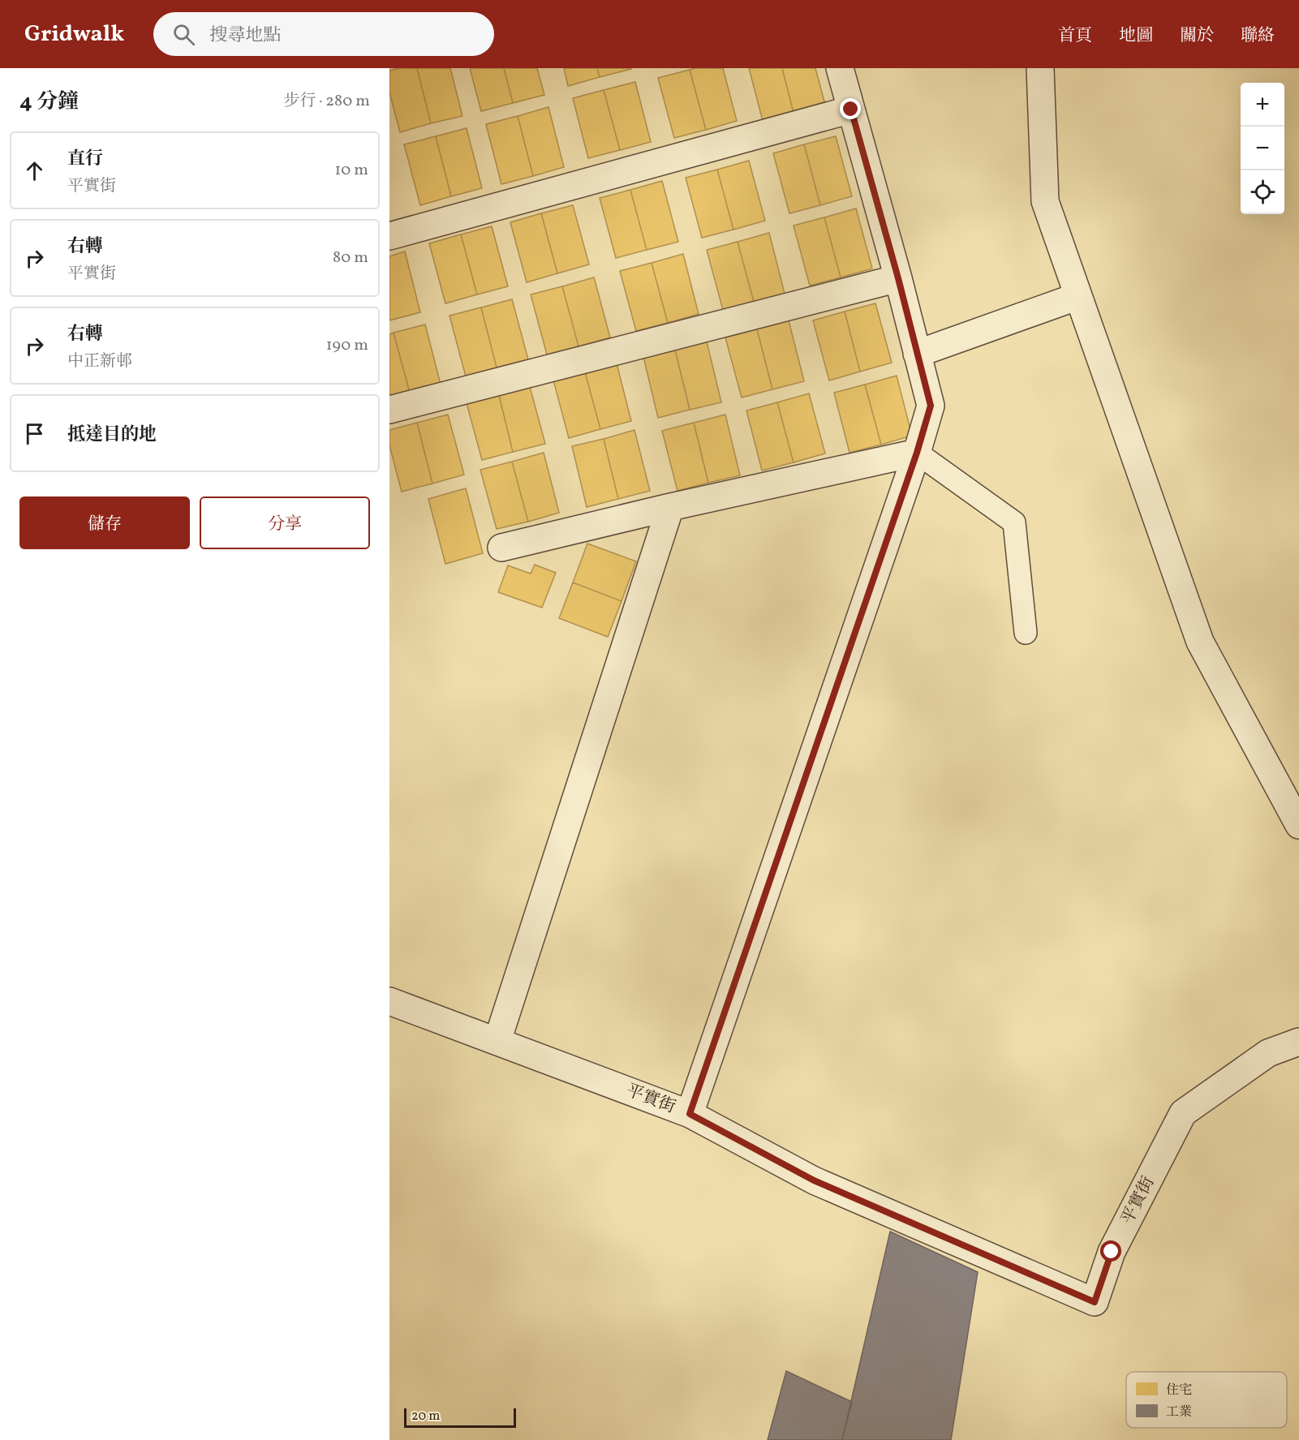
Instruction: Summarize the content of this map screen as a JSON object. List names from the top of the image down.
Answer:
{
  "streets": {
    "street": ["平實街"]
  },
  "legend": ["住宅", "工業"],
  "scale_bar": "20 m",
  "page": {
    "header": "Gridwalk",
    "search": "搜尋地點",
    "nav": [
      "首頁",
      "地圖",
      "關於",
      "聯絡"
    ],
    "heading": ["4 分鐘", "步行 · 280 m"],
    "map_buttons": ["+", "−"],
    "list": [
      ["直行", "平實街", "10 m"],
      ["右轉", "平實街", "80 m"],
      ["右轉", "中正新邨", "190 m"],
      "抵達目的地"
    ],
    "buttons": ["儲存", "分享"],
    "scale": "20 m"
  }
}
